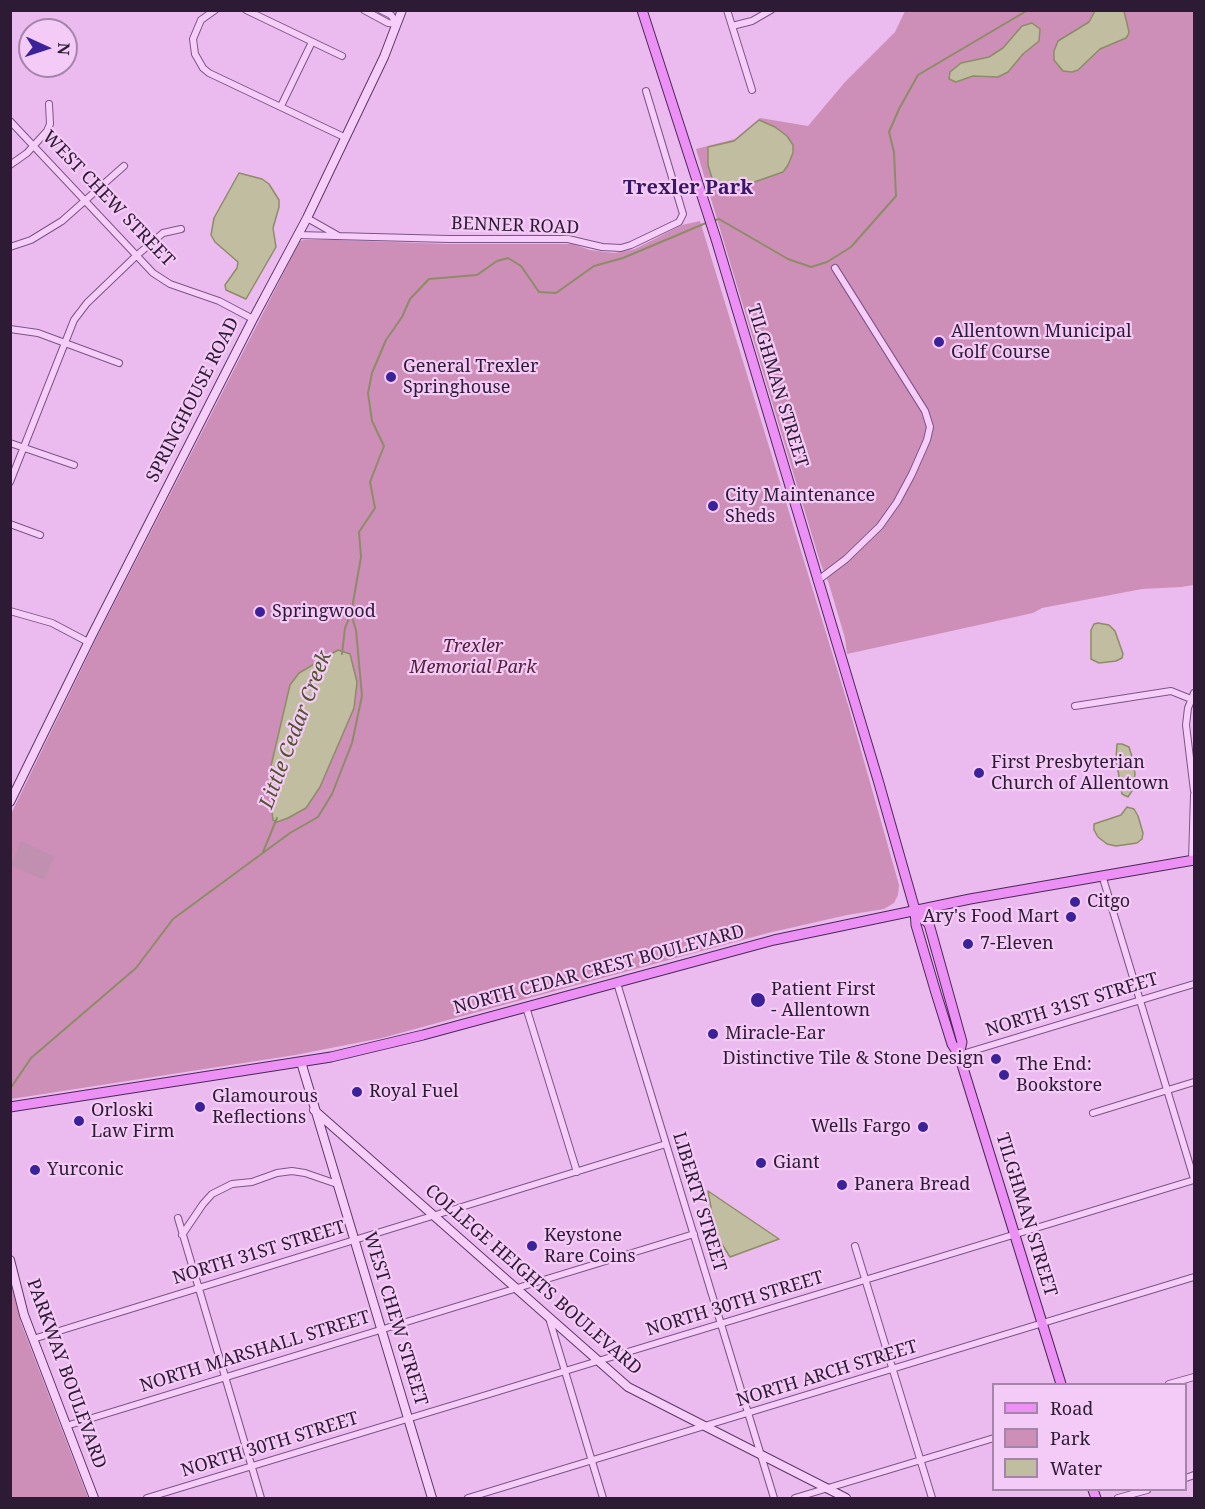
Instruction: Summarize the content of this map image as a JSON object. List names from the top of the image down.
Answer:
{
  "streets": {
    "main road": ["TILGHMAN STREET", "NORTH CEDAR CREST BOULEVARD"],
    "street": [
      "WEST CHEW STREET",
      "BENNER ROAD",
      "SPRINGHOUSE ROAD",
      "NORTH 31ST STREET",
      "LIBERTY STREET",
      "COLLEGE HEIGHTS BOULEVARD",
      "NORTH 30TH STREET",
      "NORTH MARSHALL STREET",
      "PARKWAY BOULEVARD",
      "NORTH ARCH STREET"
    ]
  },
  "crossings": [
    ["WEST CHEW STREET", "SPRINGHOUSE ROAD"],
    ["WEST CHEW STREET", "NORTH CEDAR CREST BOULEVARD"],
    ["WEST CHEW STREET", "NORTH 31ST STREET"],
    ["WEST CHEW STREET", "COLLEGE HEIGHTS BOULEVARD"],
    ["WEST CHEW STREET", "NORTH 30TH STREET"],
    ["WEST CHEW STREET", "NORTH MARSHALL STREET"],
    ["BENNER ROAD", "SPRINGHOUSE ROAD"],
    ["TILGHMAN STREET", "NORTH CEDAR CREST BOULEVARD"],
    ["TILGHMAN STREET", "NORTH 31ST STREET"],
    ["TILGHMAN STREET", "NORTH 30TH STREET"],
    ["TILGHMAN STREET", "NORTH ARCH STREET"],
    ["NORTH CEDAR CREST BOULEVARD", "LIBERTY STREET"],
    ["NORTH 31ST STREET", "LIBERTY STREET"],
    ["NORTH 31ST STREET", "COLLEGE HEIGHTS BOULEVARD"],
    ["NORTH 31ST STREET", "PARKWAY BOULEVARD"],
    ["LIBERTY STREET", "COLLEGE HEIGHTS BOULEVARD"],
    ["LIBERTY STREET", "NORTH 30TH STREET"],
    ["LIBERTY STREET", "NORTH MARSHALL STREET"],
    ["LIBERTY STREET", "NORTH ARCH STREET"],
    ["COLLEGE HEIGHTS BOULEVARD", "NORTH 30TH STREET"],
    ["COLLEGE HEIGHTS BOULEVARD", "NORTH MARSHALL STREET"],
    ["COLLEGE HEIGHTS BOULEVARD", "NORTH ARCH STREET"],
    ["NORTH MARSHALL STREET", "PARKWAY BOULEVARD"]
  ],
  "districts": ["Trexler Park"],
  "water": ["Little Cedar Creek"],
  "parks": ["Trexler Memorial Park"],
  "places": [
    "Allentown Municipal Golf Course",
    "General Trexler Springhouse",
    "City Maintenance Sheds",
    "Springwood",
    "First Presbyterian Church of Allentown",
    "Citgo",
    "Ary's Food Mart",
    "7-Eleven",
    "Patient First - Allentown",
    "Miracle-Ear",
    "Distinctive Tile & Stone Design",
    "The End: Bookstore",
    "Royal Fuel",
    "Glamourous Reflections",
    "Orloski Law Firm",
    "Wells Fargo",
    "Giant",
    "Yurconic",
    "Panera Bread",
    "Keystone Rare Coins"
  ],
  "legend": ["Road", "Park", "Water"],
  "north": "right"
}
